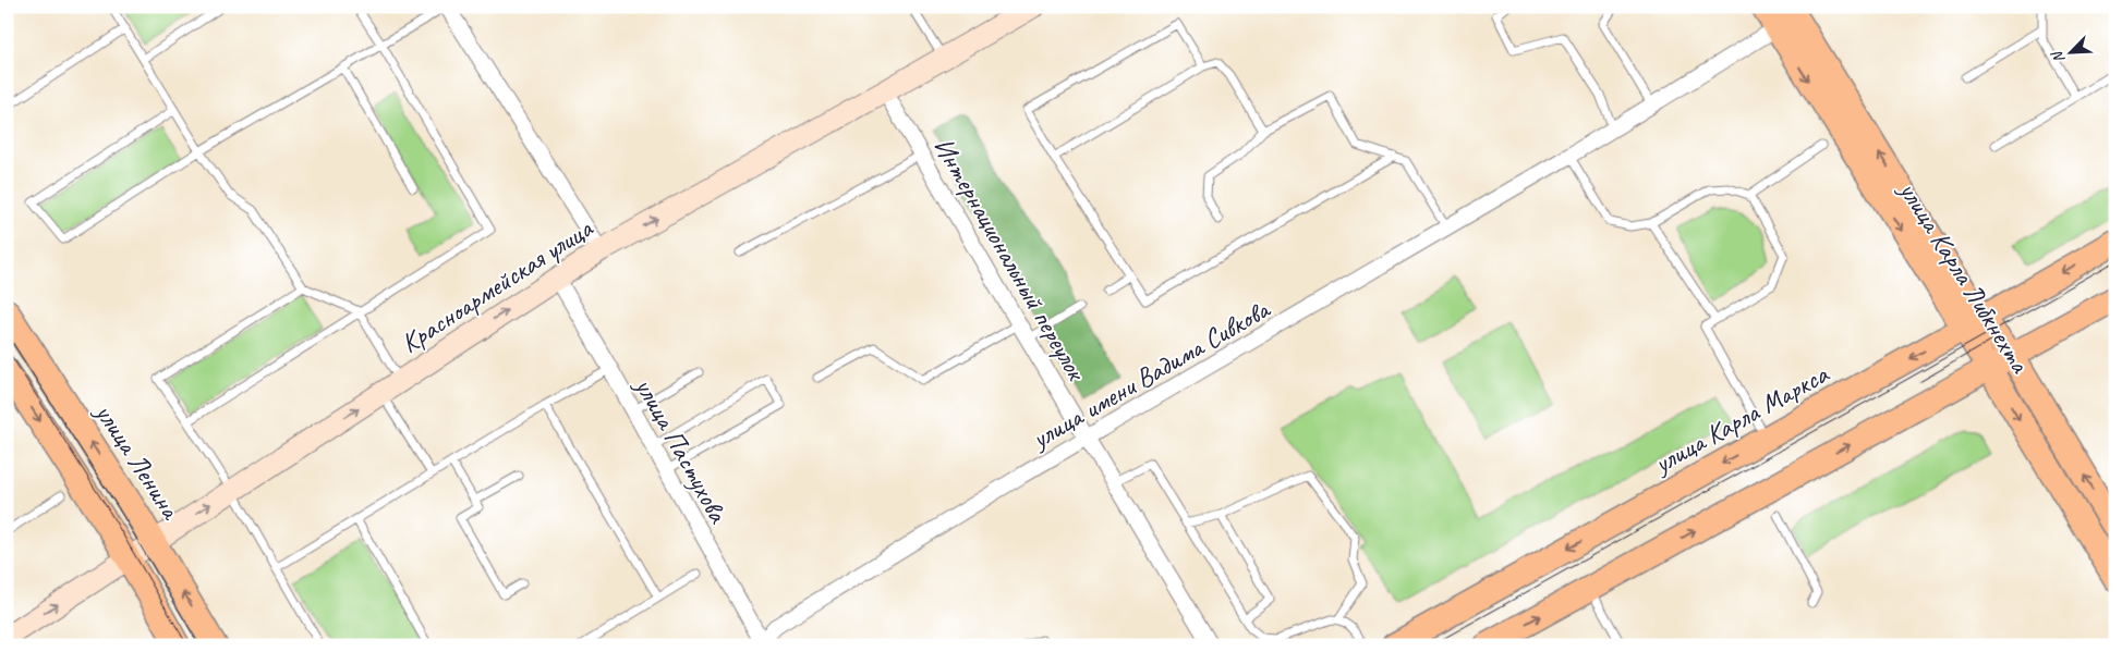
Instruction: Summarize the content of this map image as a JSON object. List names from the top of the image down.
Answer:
{
  "streets": {
    "main road": ["улица Карла Либкнехта", "улица Карла Маркса", "улица Ленина"],
    "street": [
      "Интернациональный переулок",
      "Красноармейская улица",
      "улица имени Вадима Сивкова",
      "улица Пастухова"
    ]
  },
  "crossings": [
    ["Интернациональный переулок", "Красноармейская улица"],
    ["Интернациональный переулок", "улица имени Вадима Сивкова"],
    ["улица Карла Либкнехта", "улица имени Вадима Сивкова"],
    ["улица Карла Либкнехта", "улица Карла Маркса"],
    ["Красноармейская улица", "улица Пастухова"],
    ["Красноармейская улица", "улица Ленина"],
    ["улица имени Вадима Сивкова", "улица Пастухова"]
  ],
  "one_way": ["Красноармейская улица"],
  "north": "bottom left"
}
